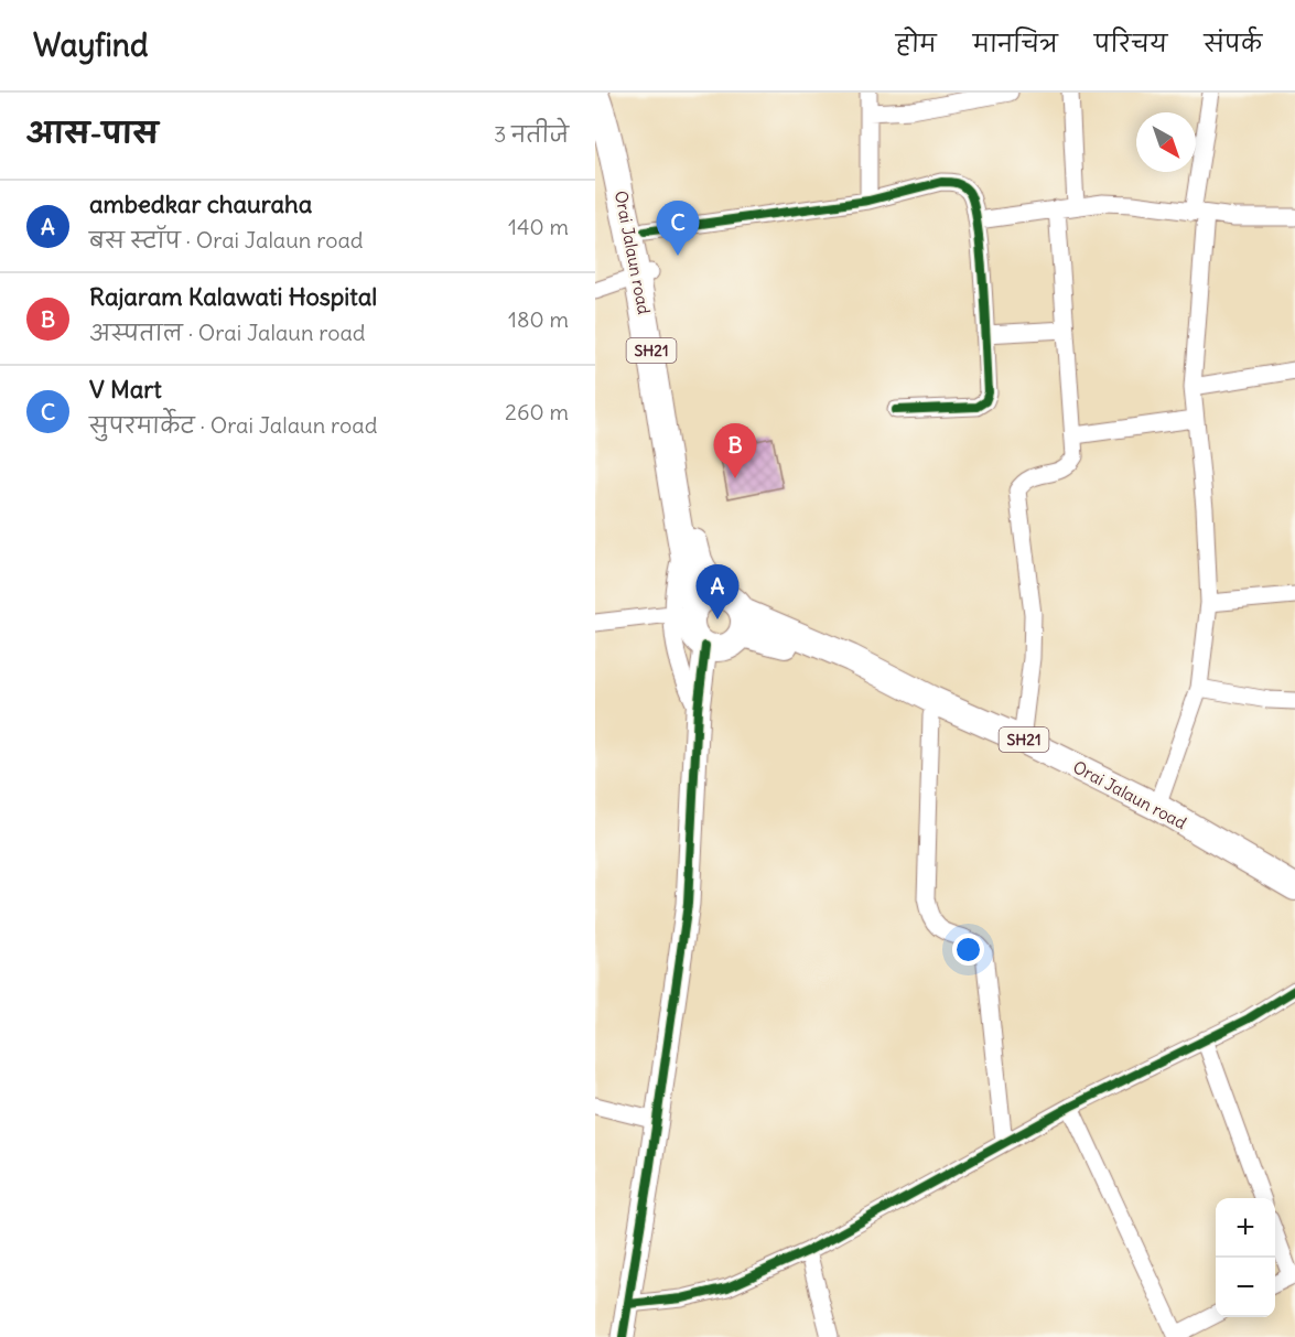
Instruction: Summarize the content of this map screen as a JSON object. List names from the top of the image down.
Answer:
{
  "streets": {
    "main road": ["Orai Jalaun road", "SH21"]
  },
  "north": "bottom right",
  "page": {
    "header": "Wayfind",
    "nav": [
      "होम",
      "मानचित्र",
      "परिचय",
      "संपर्क"
    ],
    "heading": ["आस-पास", "3 नतीजे"],
    "list": [
      {
        "mark": "A",
        "name": "ambedkar chauraha",
        "note": "बस स्टॉप · Orai Jalaun road",
        "value": "140 m"
      },
      {
        "mark": "B",
        "name": "Rajaram Kalawati Hospital",
        "note": "अस्पताल · Orai Jalaun road",
        "value": "180 m"
      },
      {
        "mark": "C",
        "name": "V Mart",
        "note": "सुपरमार्केट · Orai Jalaun road",
        "value": "260 m"
      }
    ],
    "pins": ["C", "B", "A"],
    "map_buttons": ["+", "−"]
  }
}
